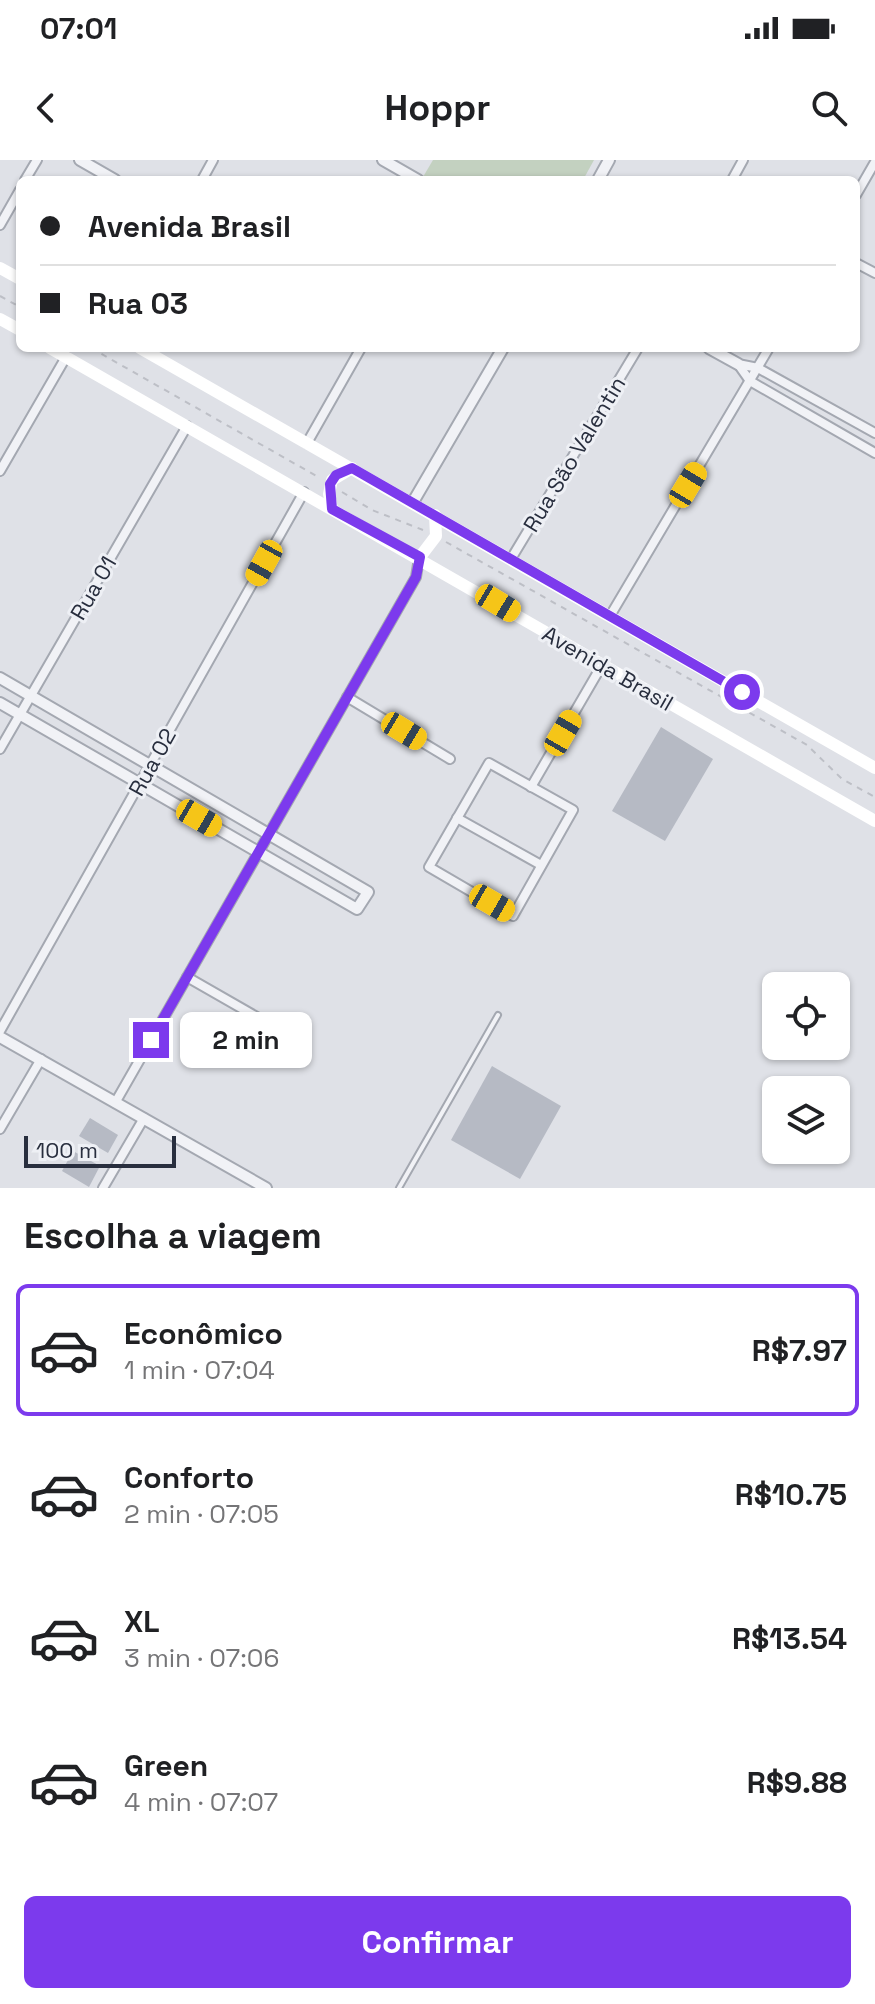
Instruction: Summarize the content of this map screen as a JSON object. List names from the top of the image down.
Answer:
{
  "streets": {
    "main road": ["Avenida Brasil"],
    "street": ["Rua São Valentin", "Rua 01", "Rua 02"]
  },
  "crossings": [
    ["Rua São Valentin", "Avenida Brasil"],
    ["Rua 01", "Avenida Brasil"],
    ["Avenida Brasil", "Rua 02"]
  ],
  "scale_bar": "100 m",
  "page": {
    "status": "07:01",
    "header": "Hoppr",
    "banner": ["Avenida Brasil", "Rua 03"],
    "bubble": "2 min",
    "scale": "100 m",
    "heading": "Escolha a viagem",
    "list": [
      {
        "name": "Econômico",
        "note": "1 min · 07:04",
        "value": "R$7.97"
      },
      {
        "name": "Conforto",
        "note": "2 min · 07:05",
        "value": "R$10.75"
      },
      {
        "name": "XL",
        "note": "3 min · 07:06",
        "value": "R$13.54"
      },
      {
        "name": "Green",
        "note": "4 min · 07:07",
        "value": "R$9.88"
      }
    ],
    "buttons": "Confirmar"
  }
}
